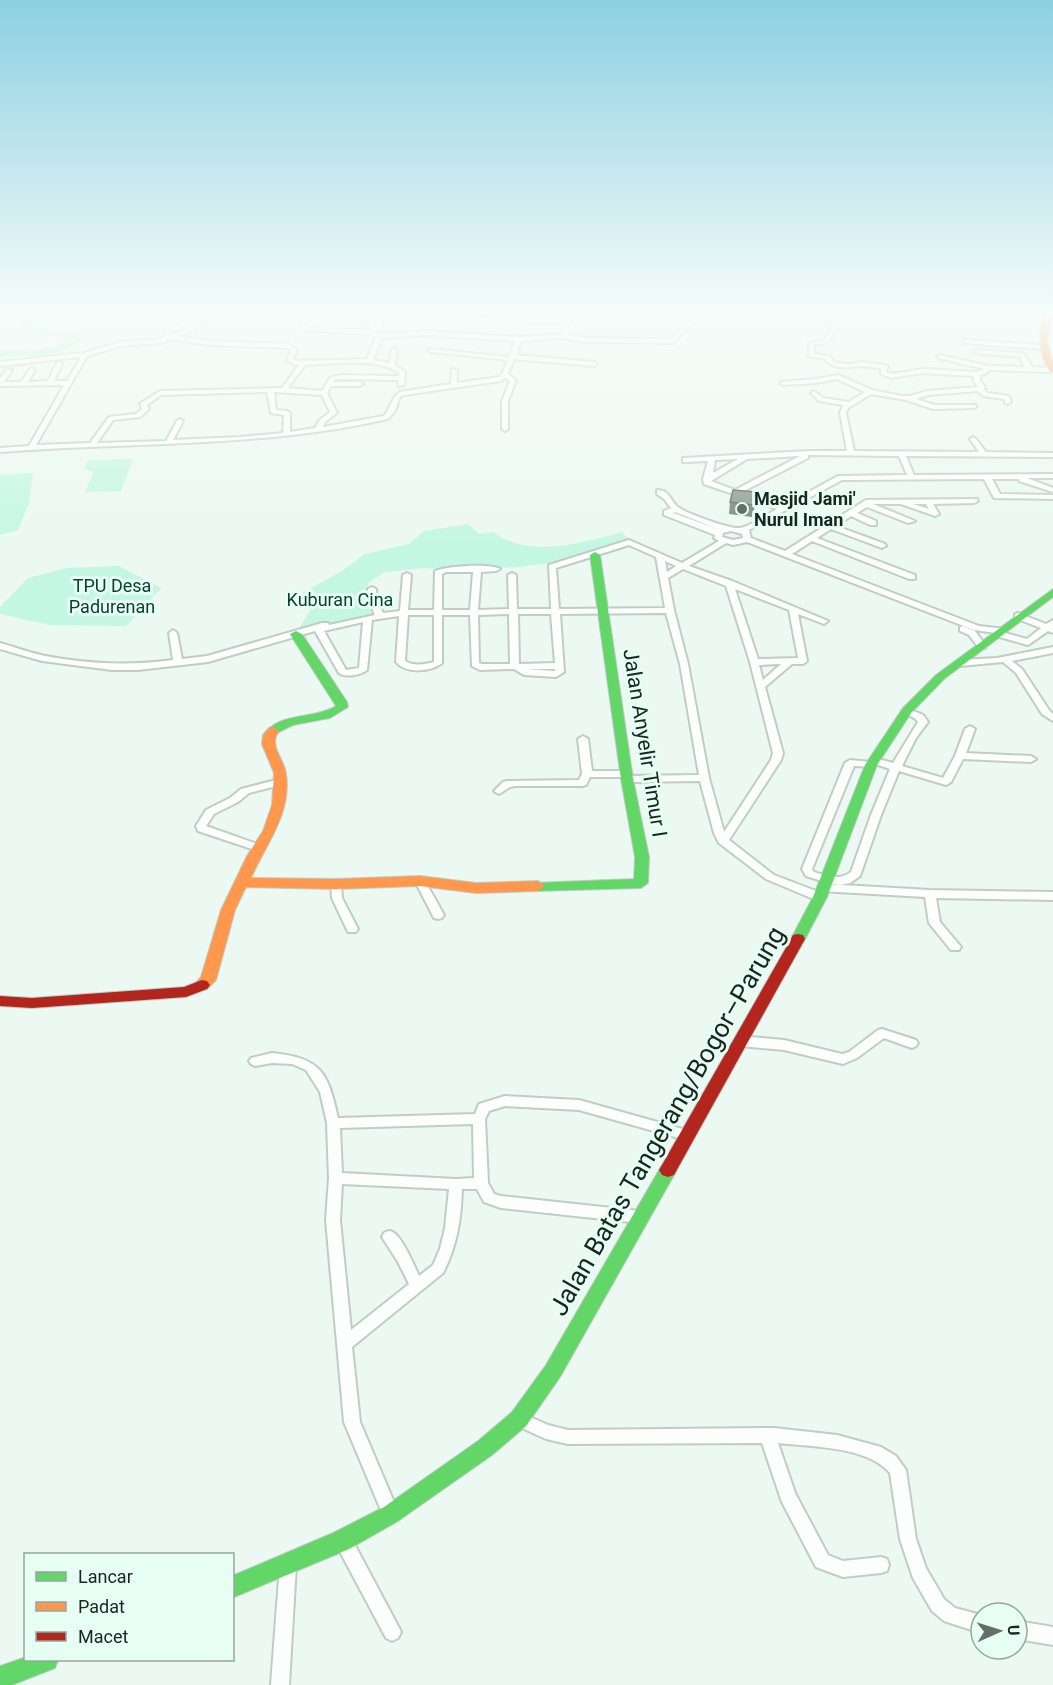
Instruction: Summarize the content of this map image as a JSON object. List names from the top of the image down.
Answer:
{
  "streets": {
    "street": ["Jalan Anyelir Timur I", "Jalan Batas Tangerang/Bogor–Parung"]
  },
  "parks": ["TPU Desa Padurenan", "Kuburan Cina"],
  "places": ["Masjid Jami' Nurul Iman"],
  "legend": ["Lancar", "Padat", "Macet"],
  "north": "right"
}
